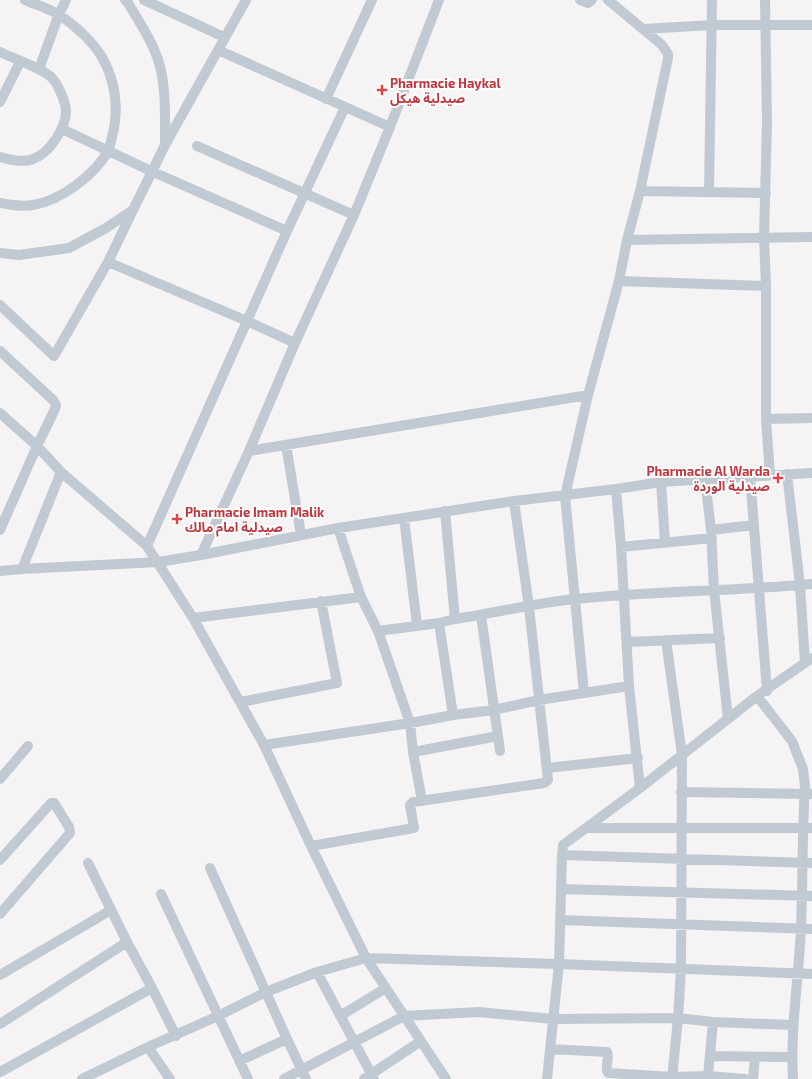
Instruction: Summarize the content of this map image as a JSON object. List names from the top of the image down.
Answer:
{
  "places": {
    "health": ["Pharmacie Haykal صيدلية هيكل", "Pharmacie Al Warda صيدلية الوردة", "Pharmacie Imam Malik صيدلية امام مالك"]
  }
}
